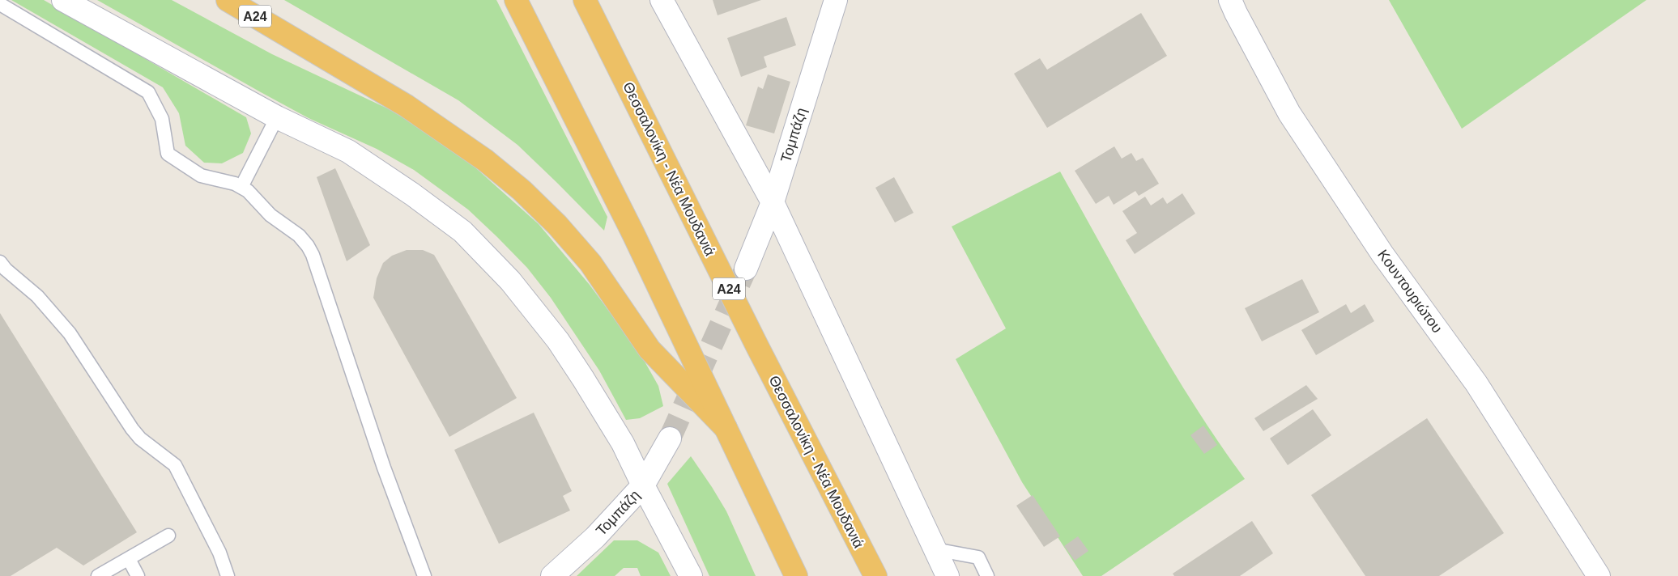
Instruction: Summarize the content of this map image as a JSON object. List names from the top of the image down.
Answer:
{
  "streets": {
    "highway": ["Α24", "Θεσσαλονίκη - Νέα Μουδανιά"],
    "street": ["Τομπάζη", "Κουντουριώτου"]
  }
}
